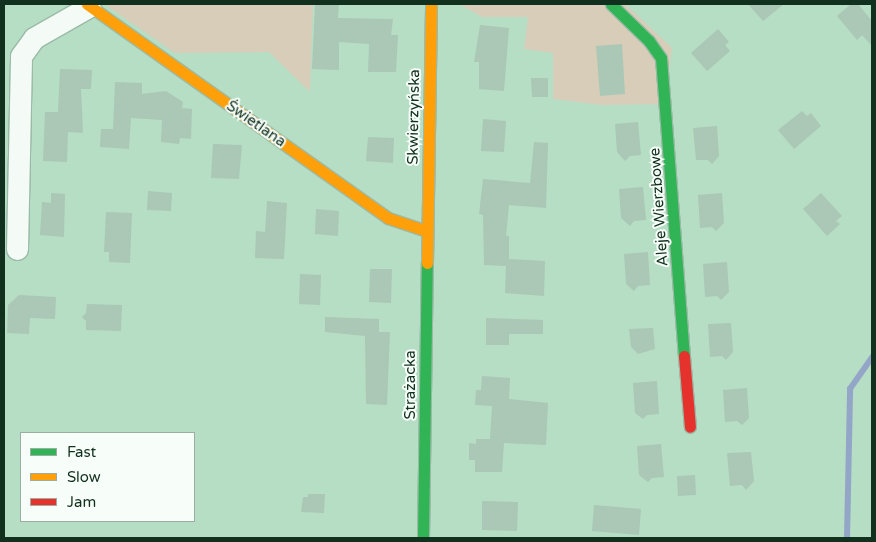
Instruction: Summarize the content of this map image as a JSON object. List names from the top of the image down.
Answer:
{
  "streets": {
    "street": [
      "Skwierzyńska",
      "Świetlana",
      "Aleje Wierzbowe",
      "Strażacka"
    ]
  },
  "crossings": [
    ["Skwierzyńska", "Świetlana"],
    ["Skwierzyńska", "Strażacka"],
    ["Świetlana", "Strażacka"]
  ],
  "legend": ["Fast", "Slow", "Jam"]
}
